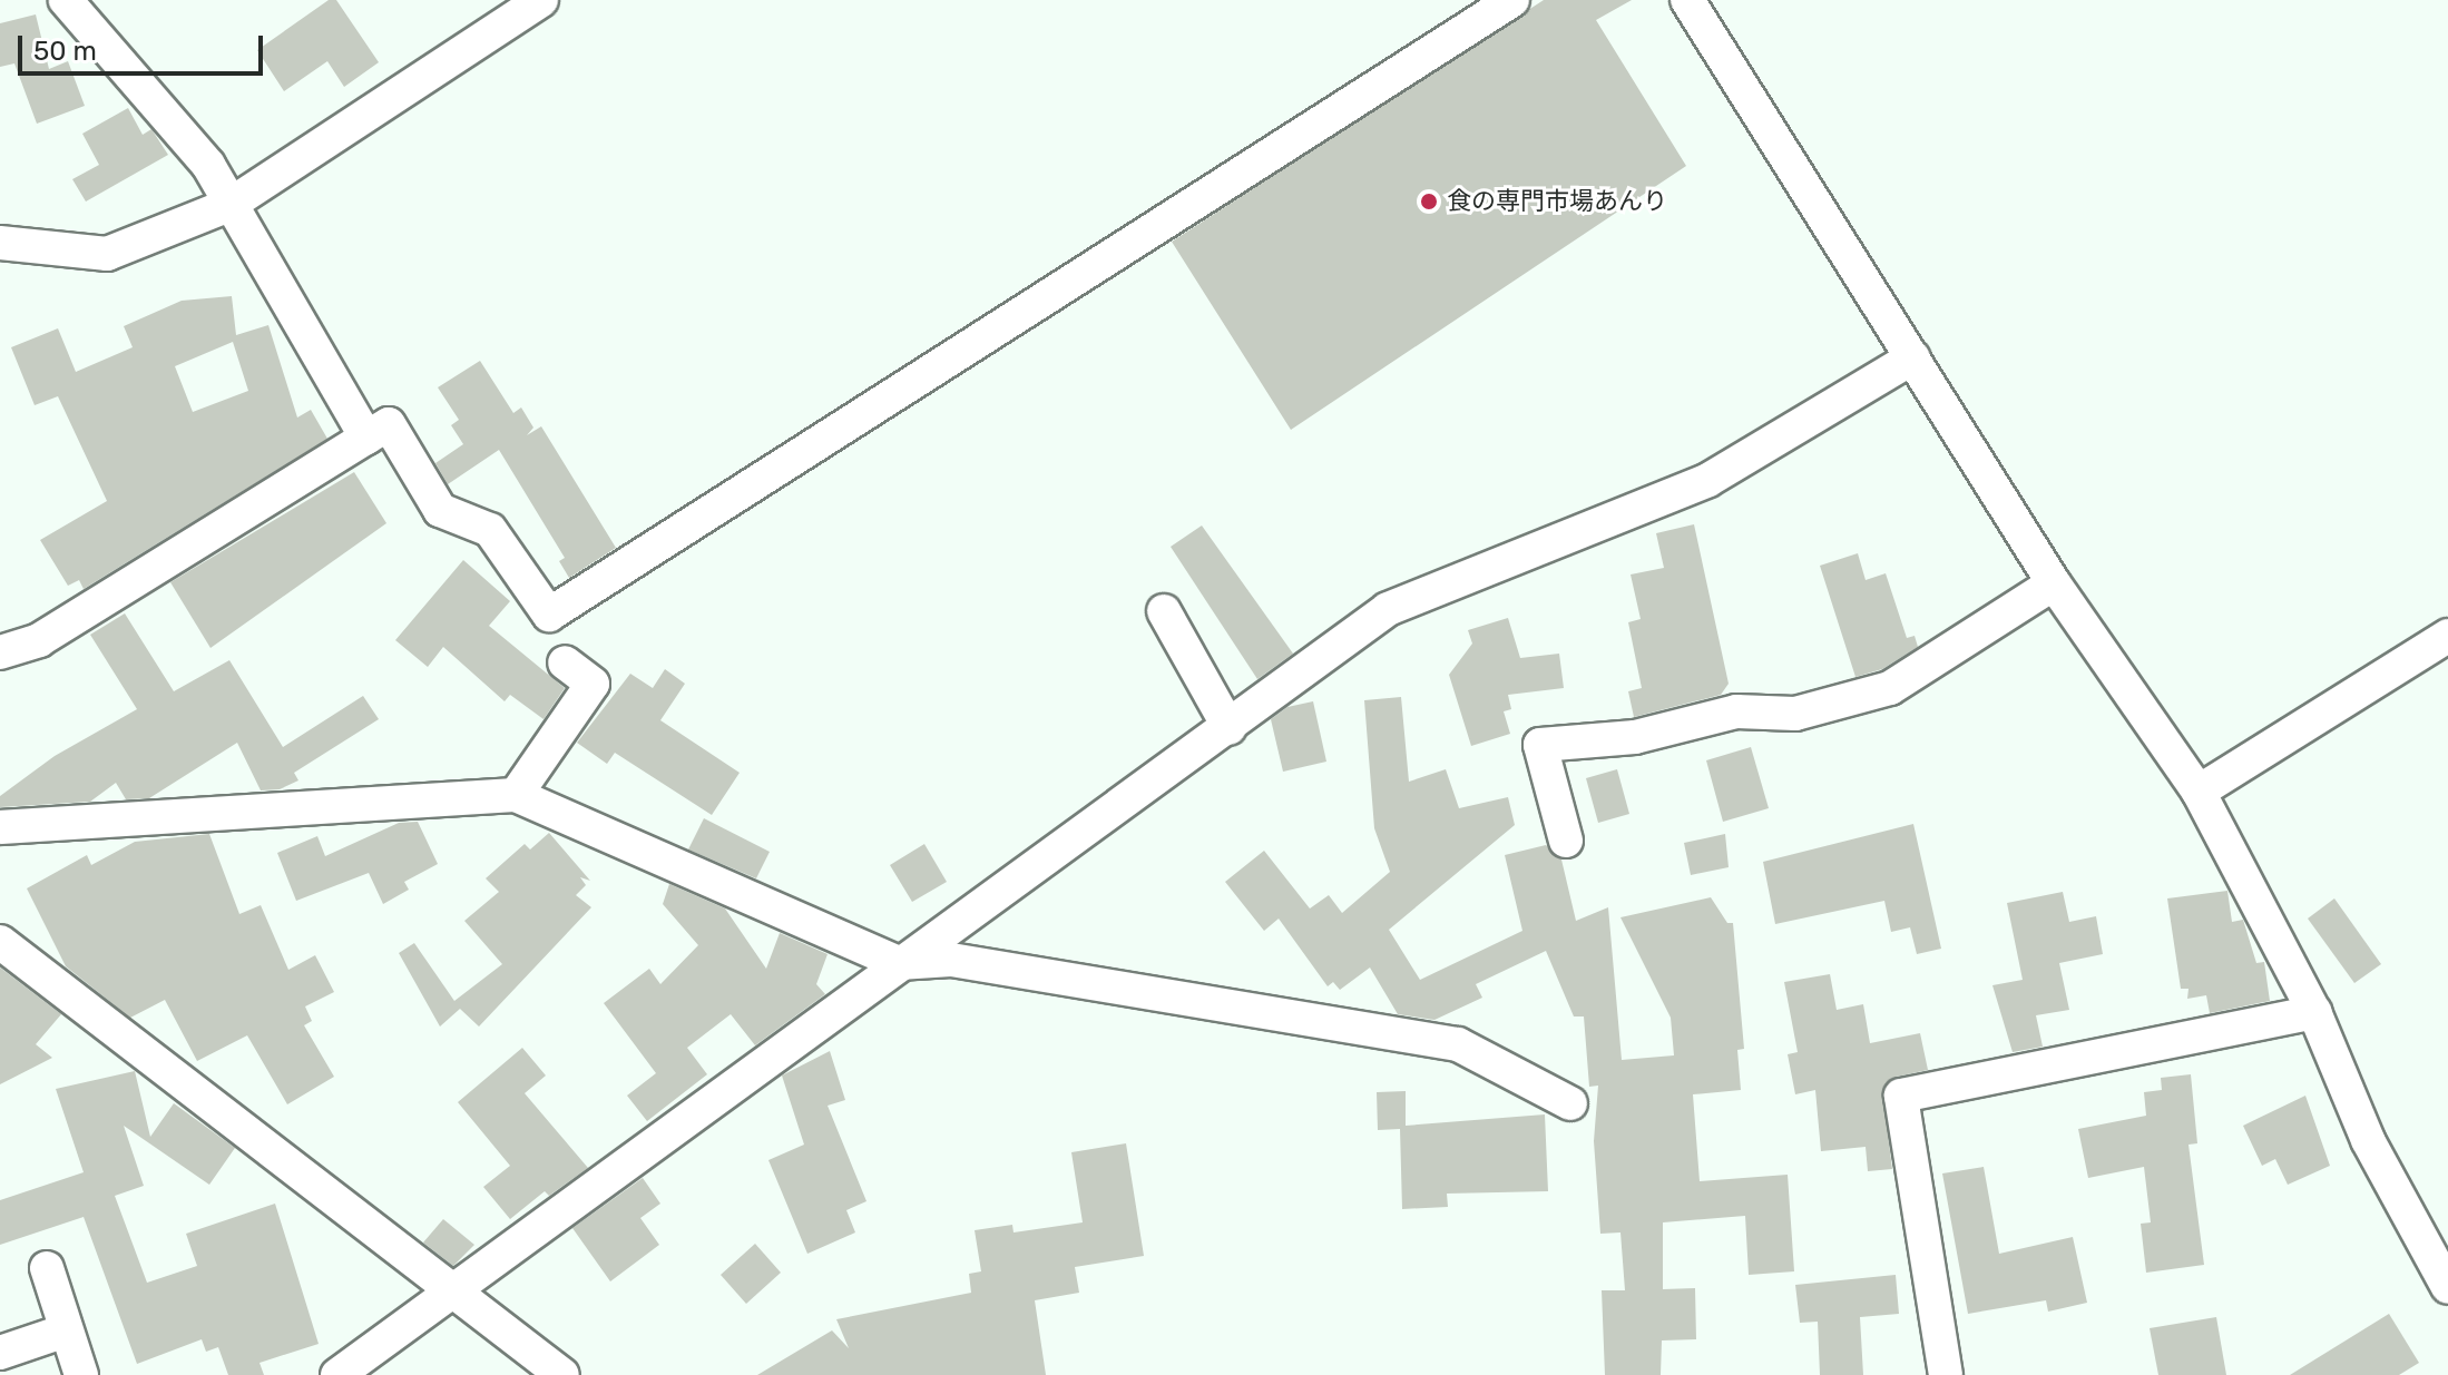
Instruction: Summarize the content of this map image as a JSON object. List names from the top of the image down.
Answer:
{
  "places": ["食の専門市場あんり"],
  "scale_bar": "50 m"
}
